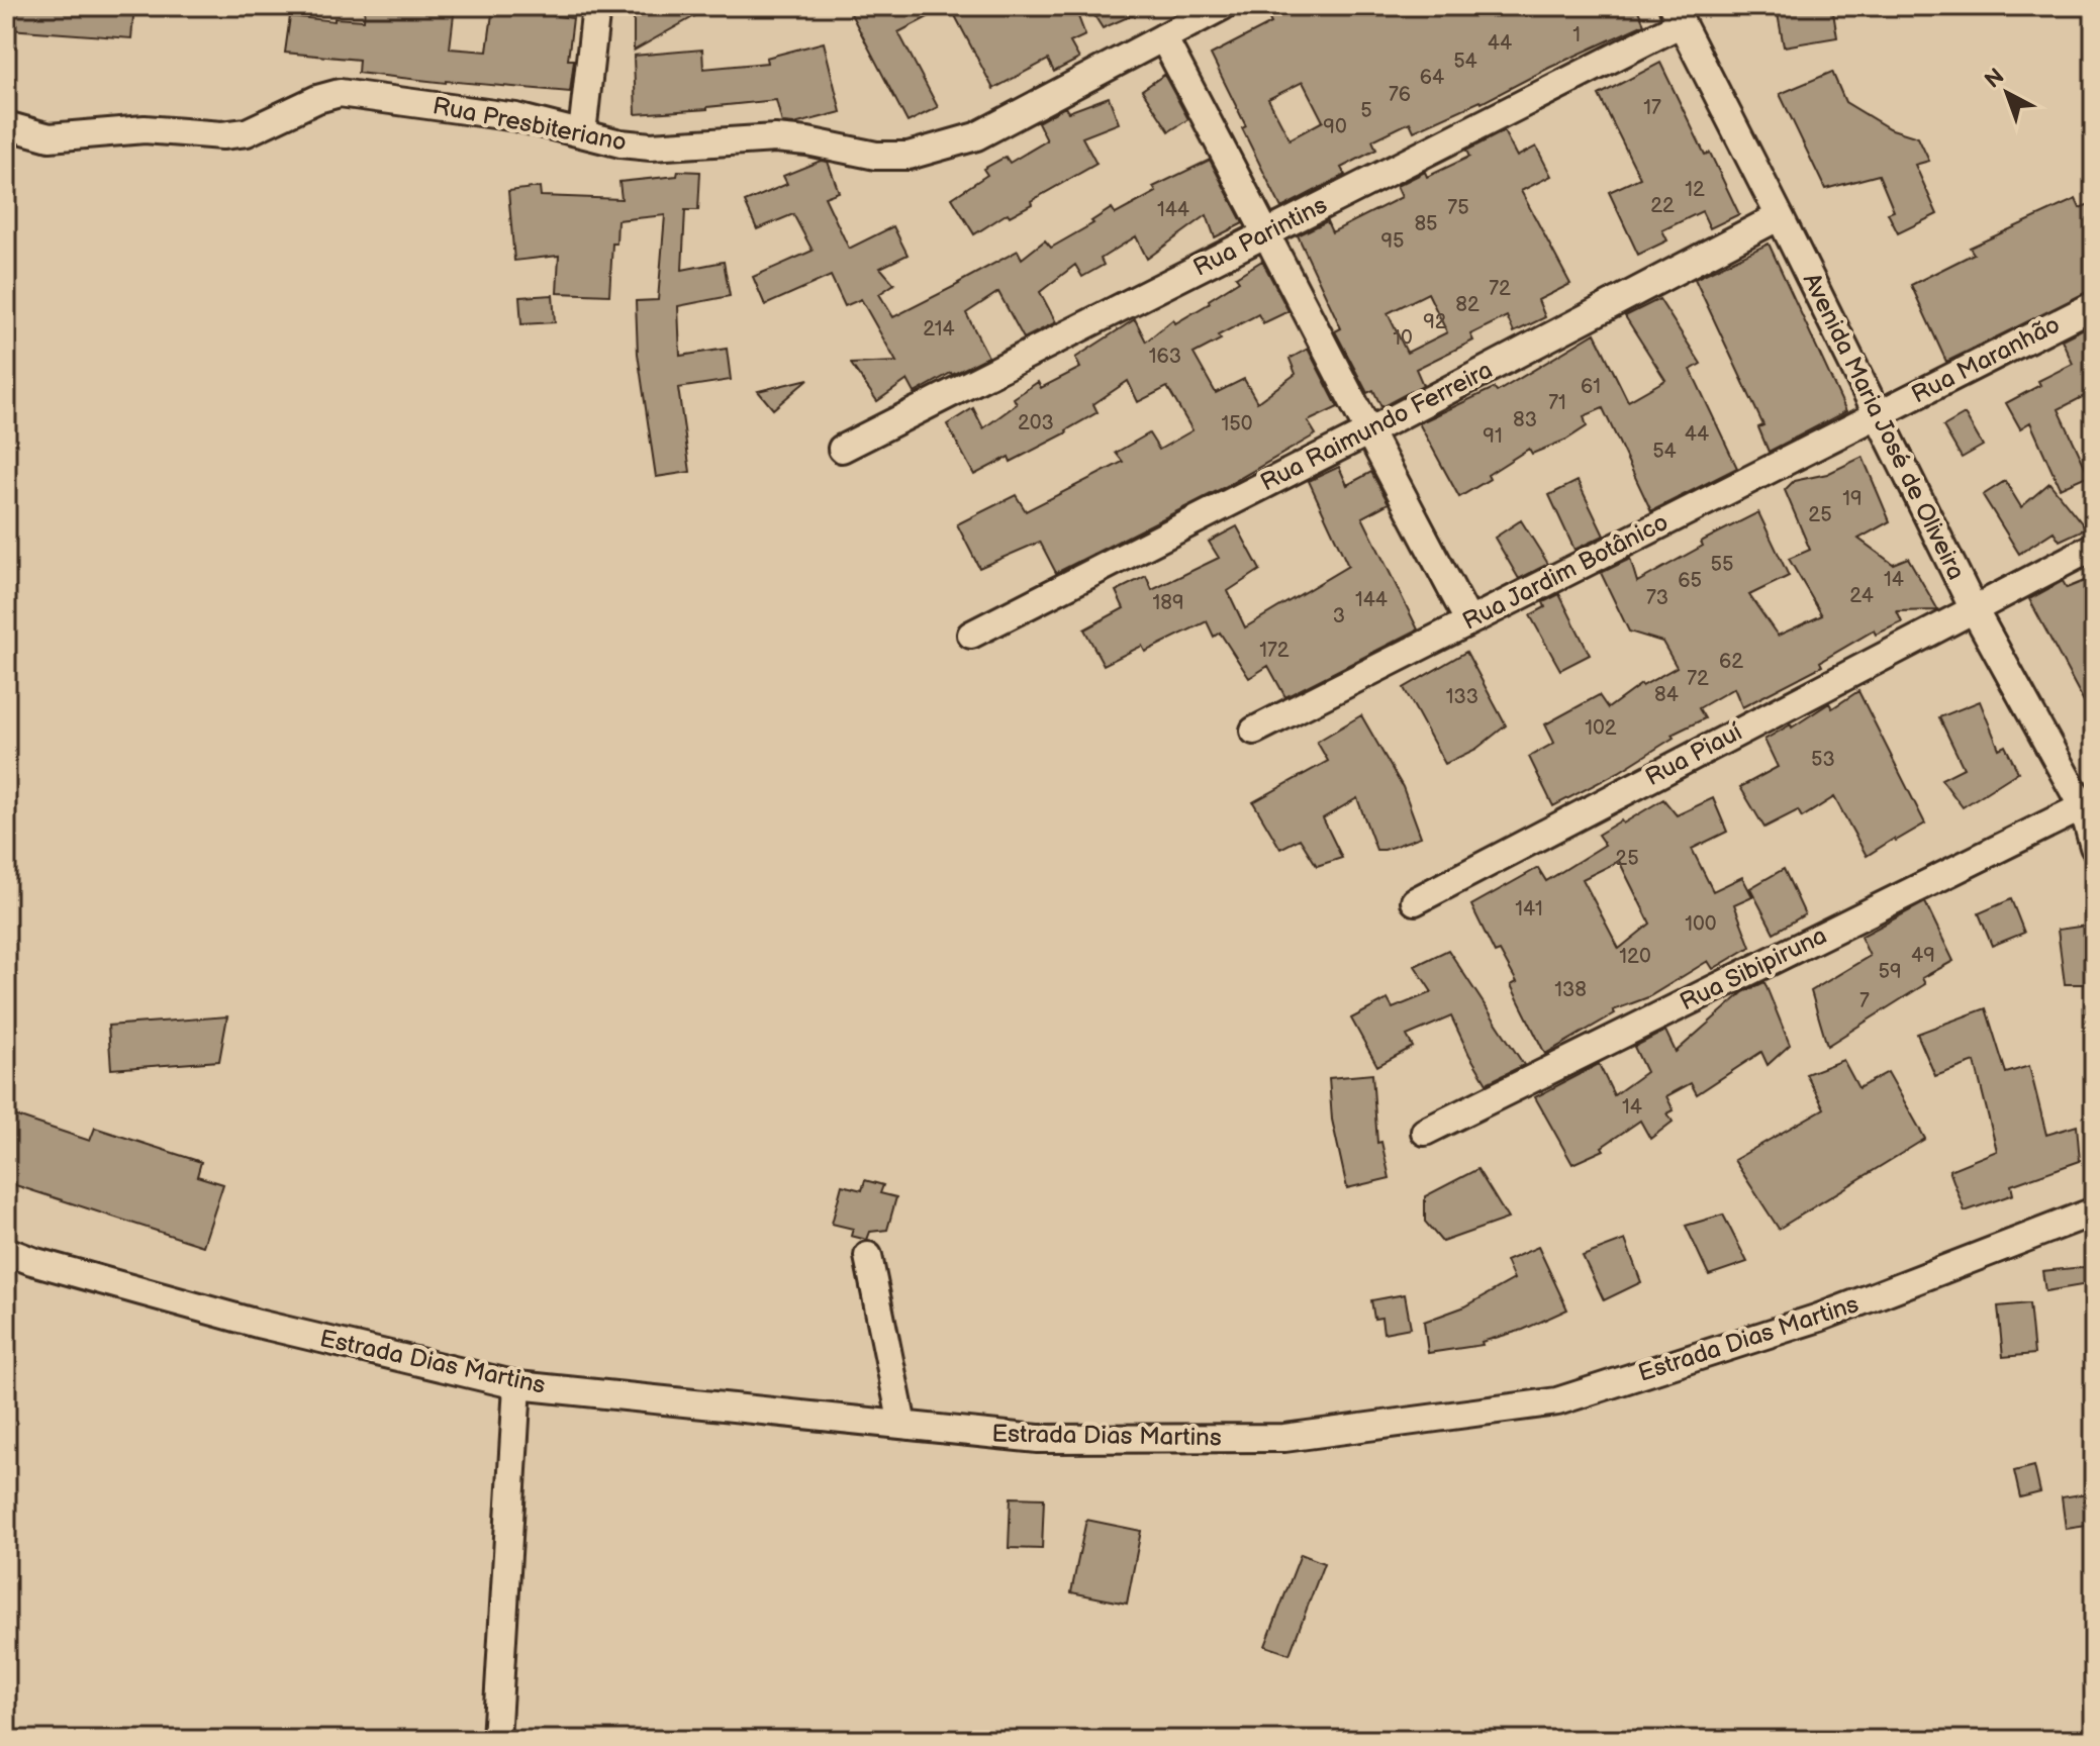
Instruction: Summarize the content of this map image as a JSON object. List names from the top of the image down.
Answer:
{
  "streets": {
    "street": [
      "Rua Presbiteriano",
      "Rua Parintins",
      "Rua Maranhão",
      "Rua Raimundo Ferreira",
      "Avenida Maria José de Oliveira",
      "Rua Jardim Botânico",
      "Rua Piauí",
      "Rua Sibipiruna",
      "Estrada Dias Martins"
    ]
  },
  "crossings": [
    ["Rua Parintins", "Avenida Maria José de Oliveira"],
    ["Rua Maranhão", "Avenida Maria José de Oliveira"],
    ["Rua Maranhão", "Rua Jardim Botânico"],
    ["Rua Raimundo Ferreira", "Avenida Maria José de Oliveira"],
    ["Avenida Maria José de Oliveira", "Rua Jardim Botânico"],
    ["Avenida Maria José de Oliveira", "Rua Piauí"],
    ["Avenida Maria José de Oliveira", "Rua Sibipiruna"]
  ],
  "house_numbers": [
    "1",
    "44",
    "54",
    "64",
    "76",
    "17",
    "5",
    "90",
    "12",
    "22",
    "75",
    "144",
    "85",
    "95",
    "72",
    "82",
    "92",
    "214",
    "10",
    "163",
    "61",
    "71",
    "83",
    "203",
    "150",
    "44",
    "91",
    "54",
    "19",
    "25",
    "55",
    "14",
    "65",
    "24",
    "73",
    "144",
    "189",
    "3",
    "172",
    "62",
    "72",
    "84",
    "133",
    "102",
    "53",
    "25",
    "141",
    "100",
    "49",
    "120",
    "59",
    "138",
    "7",
    "14"
  ],
  "north": "top left"
}
